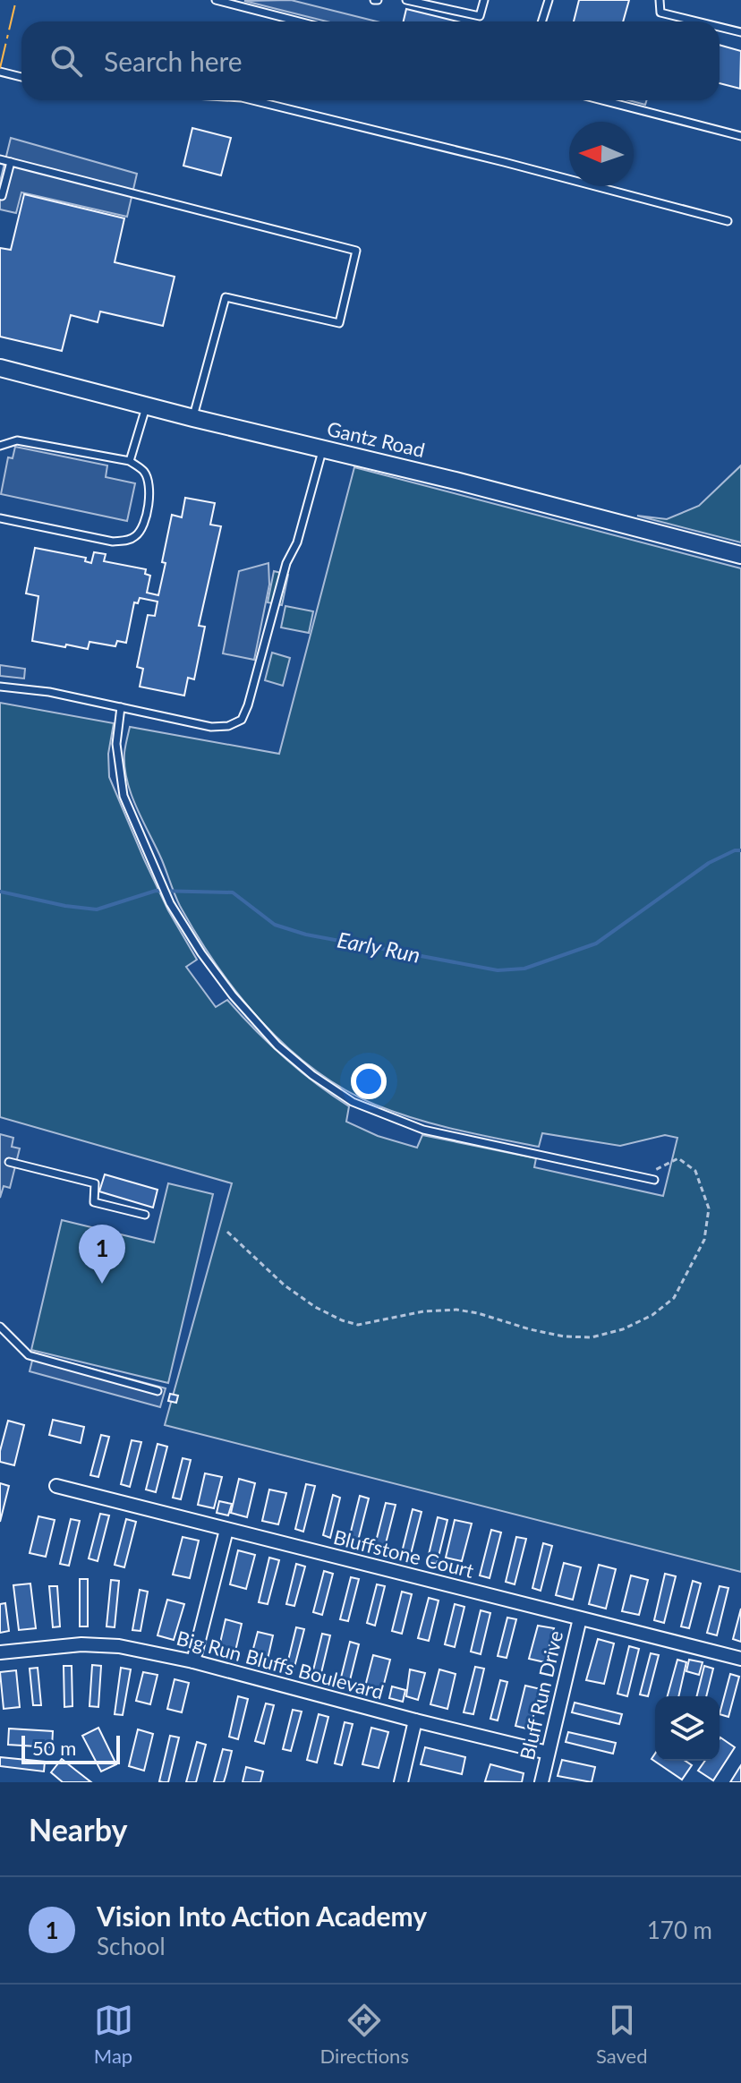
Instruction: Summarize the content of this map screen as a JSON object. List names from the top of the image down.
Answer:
{
  "streets": {
    "main road": ["Gantz Road"],
    "street": ["Bluffstone Court", "Big Run Bluffs Boulevard", "Bluff Run Drive"]
  },
  "crossings": [
    ["Bluffstone Court", "Bluff Run Drive"],
    ["Big Run Bluffs Boulevard", "Bluff Run Drive"]
  ],
  "water": ["Early Run"],
  "scale_bar": "50 m",
  "north": "left",
  "page": {
    "search": "Search here",
    "pins": "1",
    "scale": "50 m",
    "heading": "Nearby",
    "list": [
      {
        "mark": "1",
        "name": "Vision Into Action Academy",
        "note": "School",
        "value": "170 m"
      }
    ],
    "nav": ["Map", "Directions", "Saved"]
  }
}
